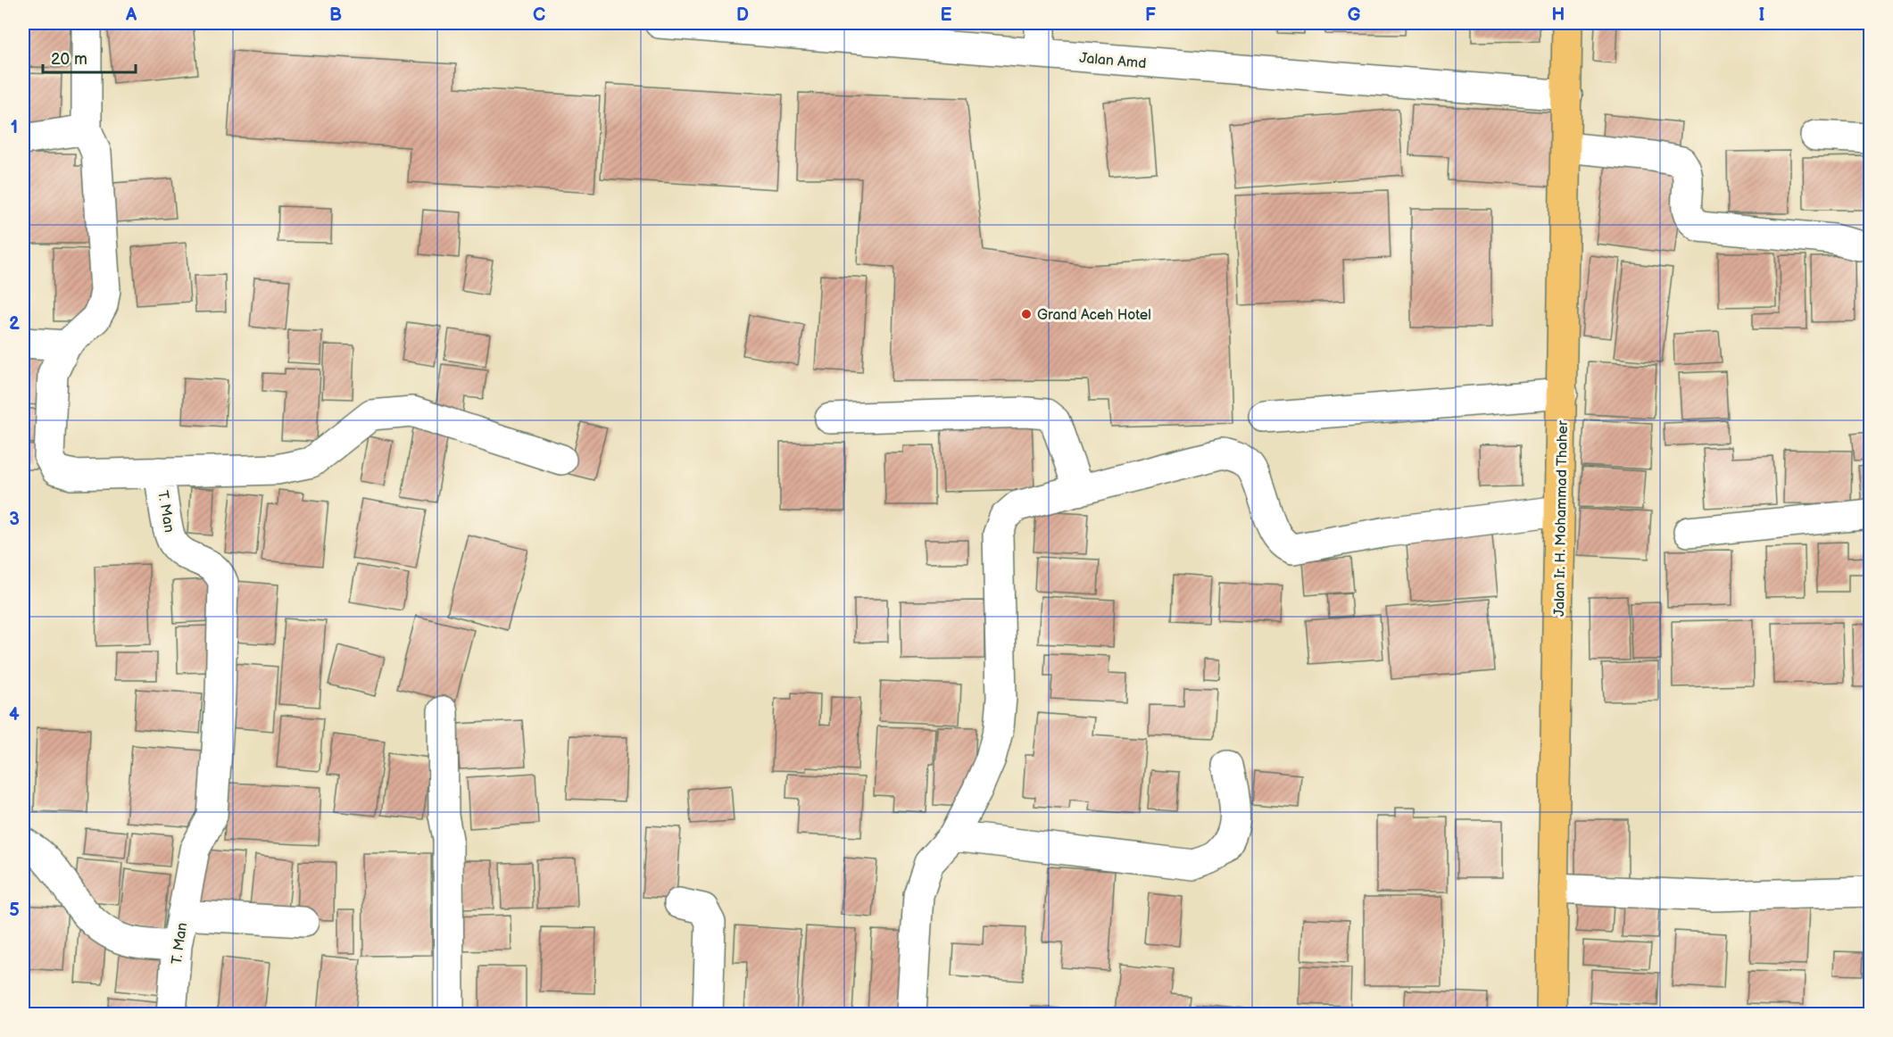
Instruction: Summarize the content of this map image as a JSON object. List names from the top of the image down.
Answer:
{
  "streets": {
    "main road": ["Jalan Ir. H. Mohammad Thaher"],
    "street": ["Jalan Amd", "T. Man"]
  },
  "crossings": [
    ["Jalan Amd", "Jalan Ir. H. Mohammad Thaher"]
  ],
  "places": ["Grand Aceh Hotel"],
  "scale_bar": "20 m",
  "grid": {
    "columns": [
      "A",
      "B",
      "C",
      "D",
      "E",
      "F",
      "G",
      "H",
      "I"
    ],
    "rows": [
      "1",
      "2",
      "3",
      "4",
      "5"
    ]
  }
}
